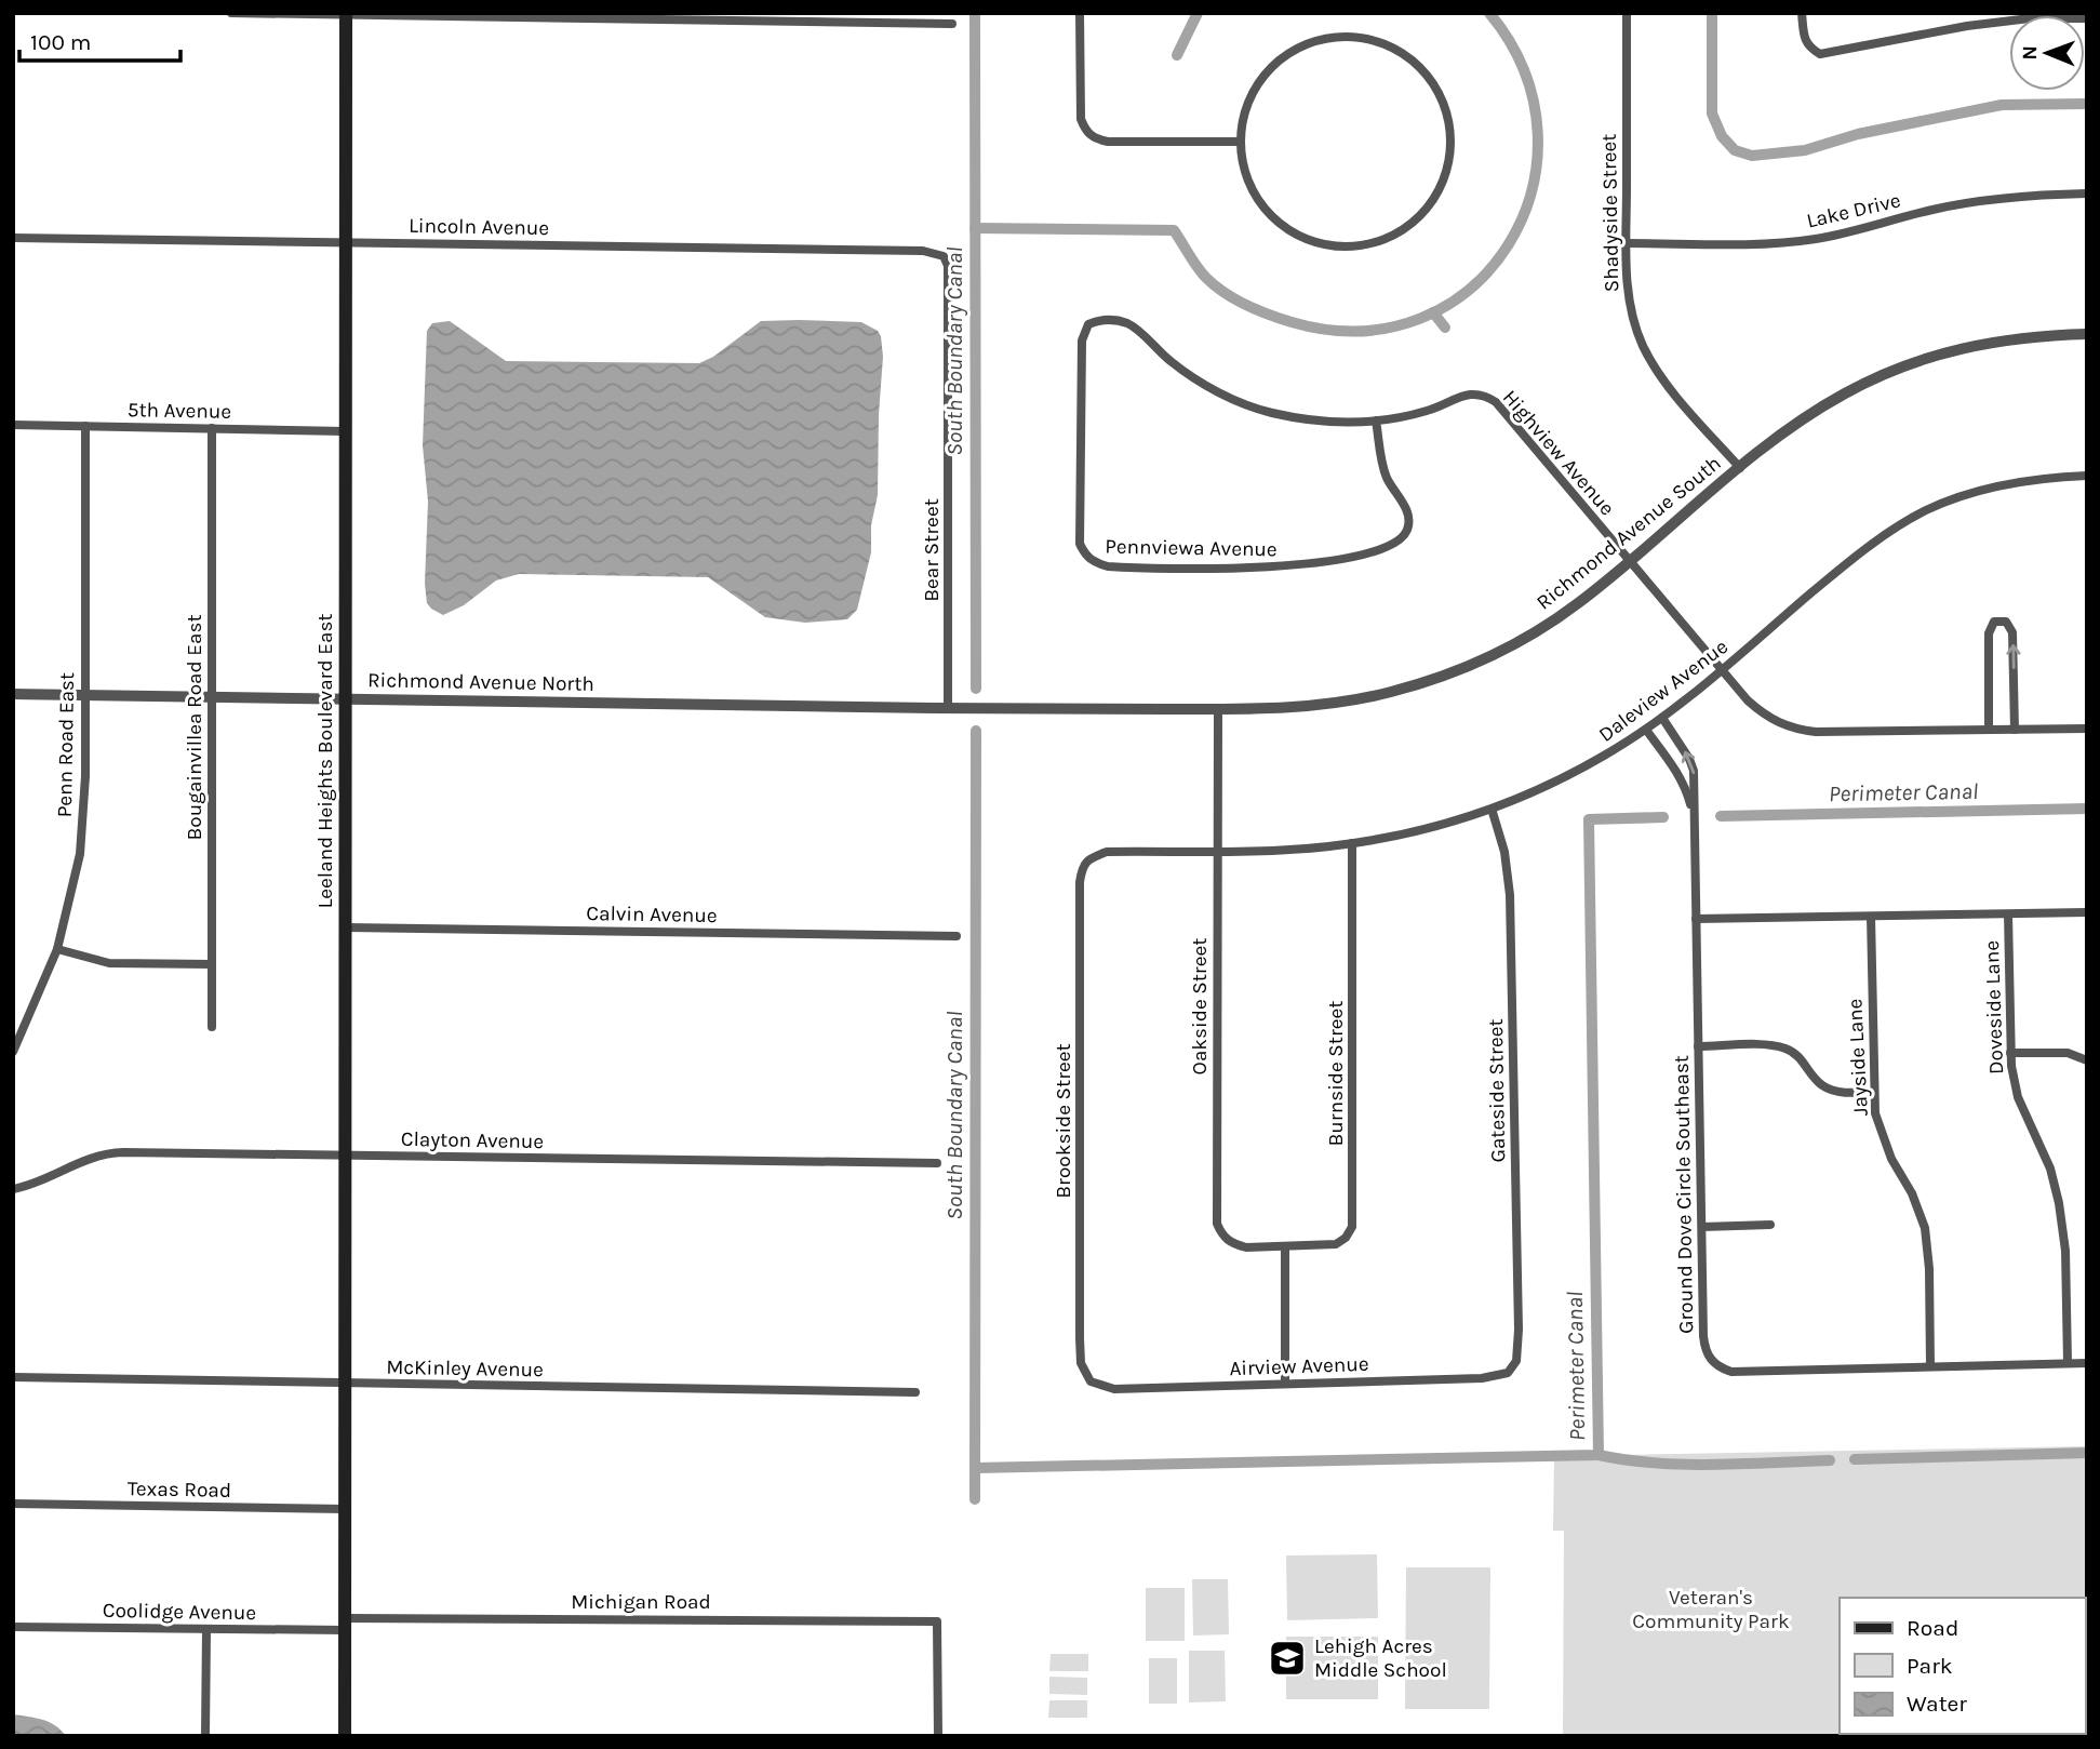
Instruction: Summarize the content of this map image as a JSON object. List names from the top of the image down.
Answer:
{
  "streets": {
    "main road": ["Leeland Heights Boulevard East"],
    "street": [
      "Lake Drive",
      "Shadyside Street",
      "Lincoln Avenue",
      "5th Avenue",
      "Highview Avenue",
      "Richmond Avenue South",
      "Pennviewa Avenue",
      "Bear Street",
      "Richmond Avenue North",
      "Daleview Avenue",
      "Bougainvillea Road East",
      "Penn Road East",
      "Calvin Avenue",
      "Oakside Street",
      "Doveside Lane",
      "Jayside Lane",
      "Burnside Street",
      "Gateside Street",
      "Brookside Street",
      "Clayton Avenue",
      "Ground Dove Circle Southeast",
      "Airview Avenue",
      "McKinley Avenue",
      "Texas Road",
      "Michigan Road",
      "Coolidge Avenue"
    ]
  },
  "crossings": [
    ["Lake Drive", "Shadyside Street"],
    ["Shadyside Street", "Richmond Avenue South"],
    ["Lincoln Avenue", "Bear Street"],
    ["Lincoln Avenue", "Leeland Heights Boulevard East"],
    ["5th Avenue", "Bougainvillea Road East"],
    ["5th Avenue", "Penn Road East"],
    ["5th Avenue", "Leeland Heights Boulevard East"],
    ["Highview Avenue", "Richmond Avenue South"],
    ["Highview Avenue", "Pennviewa Avenue"],
    ["Highview Avenue", "Daleview Avenue"],
    ["Richmond Avenue South", "Bear Street"],
    ["Richmond Avenue South", "Richmond Avenue North"],
    ["Richmond Avenue South", "Oakside Street"],
    ["Bear Street", "Richmond Avenue North"],
    ["Richmond Avenue North", "Bougainvillea Road East"],
    ["Richmond Avenue North", "Penn Road East"],
    ["Richmond Avenue North", "Leeland Heights Boulevard East"],
    ["Daleview Avenue", "Oakside Street"],
    ["Daleview Avenue", "Burnside Street"],
    ["Daleview Avenue", "Gateside Street"],
    ["Daleview Avenue", "Brookside Street"],
    ["Daleview Avenue", "Ground Dove Circle Southeast"],
    ["Leeland Heights Boulevard East", "Calvin Avenue"],
    ["Leeland Heights Boulevard East", "Clayton Avenue"],
    ["Leeland Heights Boulevard East", "McKinley Avenue"],
    ["Leeland Heights Boulevard East", "Texas Road"],
    ["Leeland Heights Boulevard East", "Michigan Road"],
    ["Leeland Heights Boulevard East", "Coolidge Avenue"],
    ["Oakside Street", "Burnside Street"],
    ["Doveside Lane", "Ground Dove Circle Southeast"],
    ["Jayside Lane", "Ground Dove Circle Southeast"],
    ["Gateside Street", "Airview Avenue"],
    ["Brookside Street", "Airview Avenue"],
    ["Michigan Road", "Coolidge Avenue"]
  ],
  "water": ["South Boundary Canal", "Perimeter Canal"],
  "parks": ["Veteran's Community Park"],
  "places": {
    "school or university": ["Lehigh Acres Middle School"]
  },
  "legend": ["Road", "Park", "Water"],
  "scale_bar": "100 m",
  "north": "left"
}
